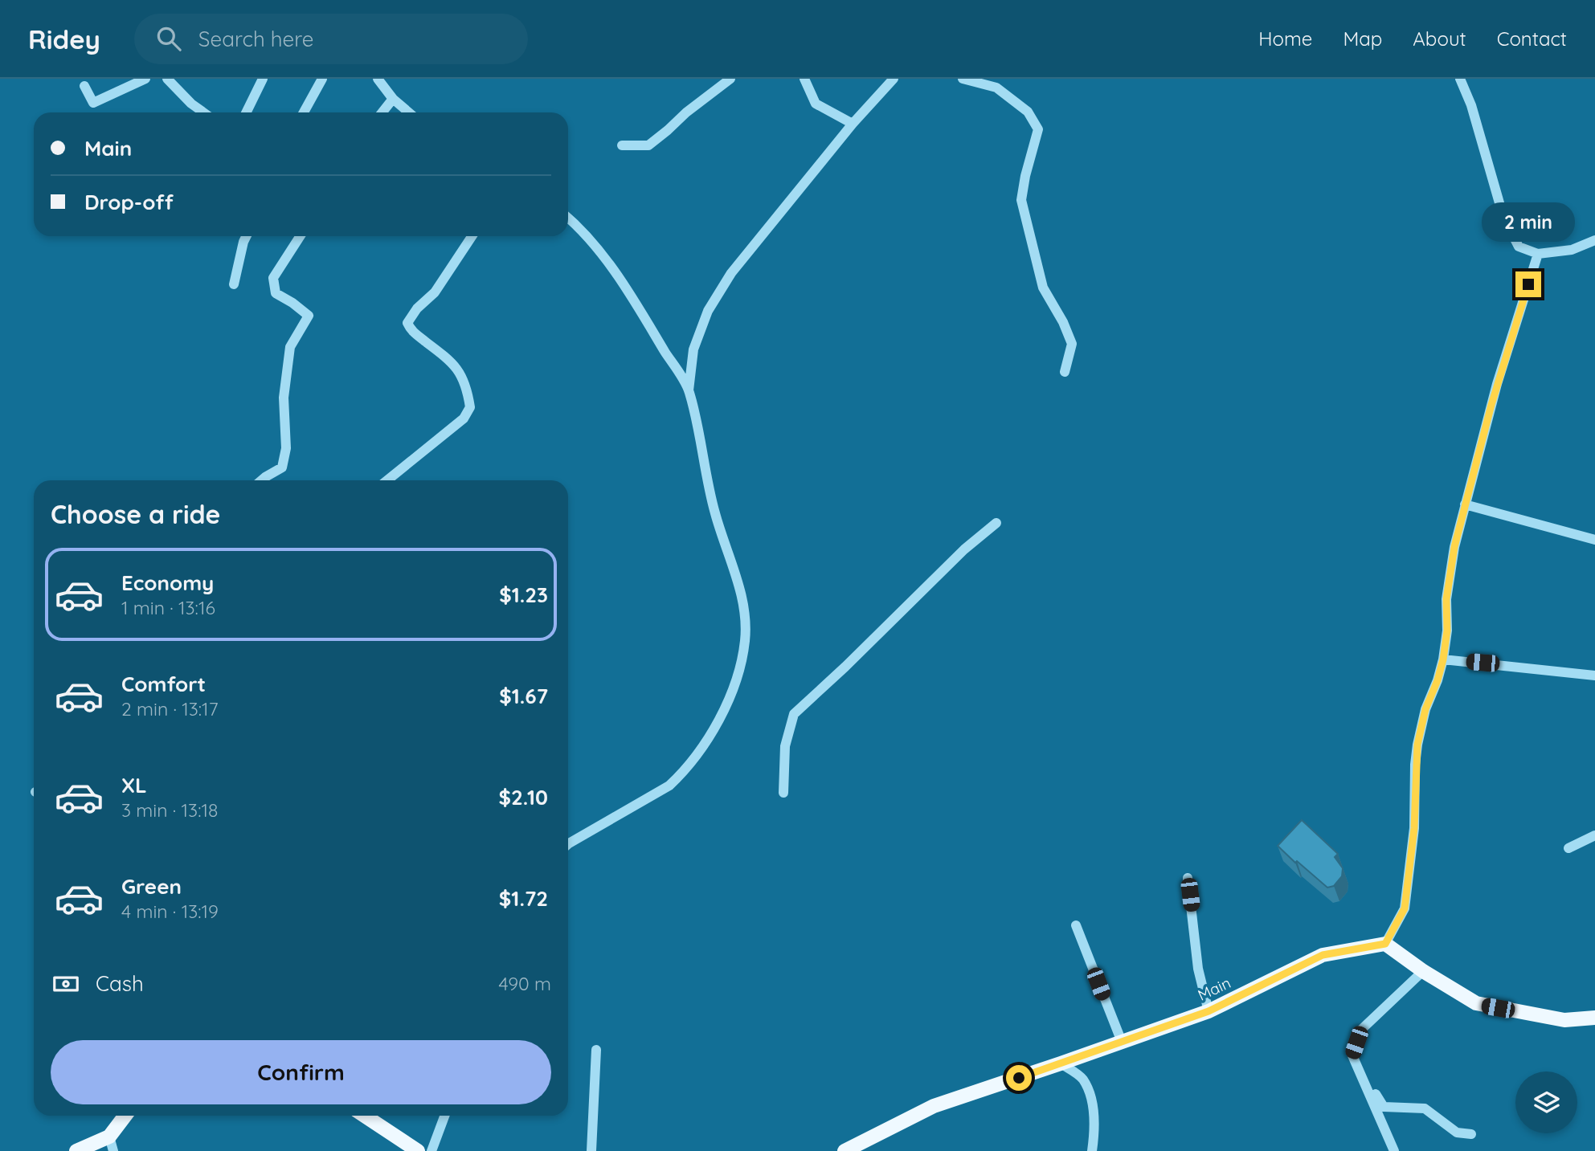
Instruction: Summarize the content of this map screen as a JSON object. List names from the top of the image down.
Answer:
{
  "streets": {
    "main road": ["Main"]
  },
  "page": {
    "header": "Ridey",
    "search": "Search here",
    "nav": [
      "Home",
      "Map",
      "About",
      "Contact"
    ],
    "banner": ["Main", "Drop-off"],
    "bubble": "2 min",
    "heading": "Choose a ride",
    "list": [
      {
        "name": "Economy",
        "note": "1 min · 13:16",
        "value": "$1.23"
      },
      {
        "name": "Comfort",
        "note": "2 min · 13:17",
        "value": "$1.67"
      },
      {
        "name": "XL",
        "note": "3 min · 13:18",
        "value": "$2.10"
      },
      {
        "name": "Green",
        "note": "4 min · 13:19",
        "value": "$1.72"
      }
    ],
    "pay": ["Cash", "490 m"],
    "buttons": "Confirm"
  }
}
